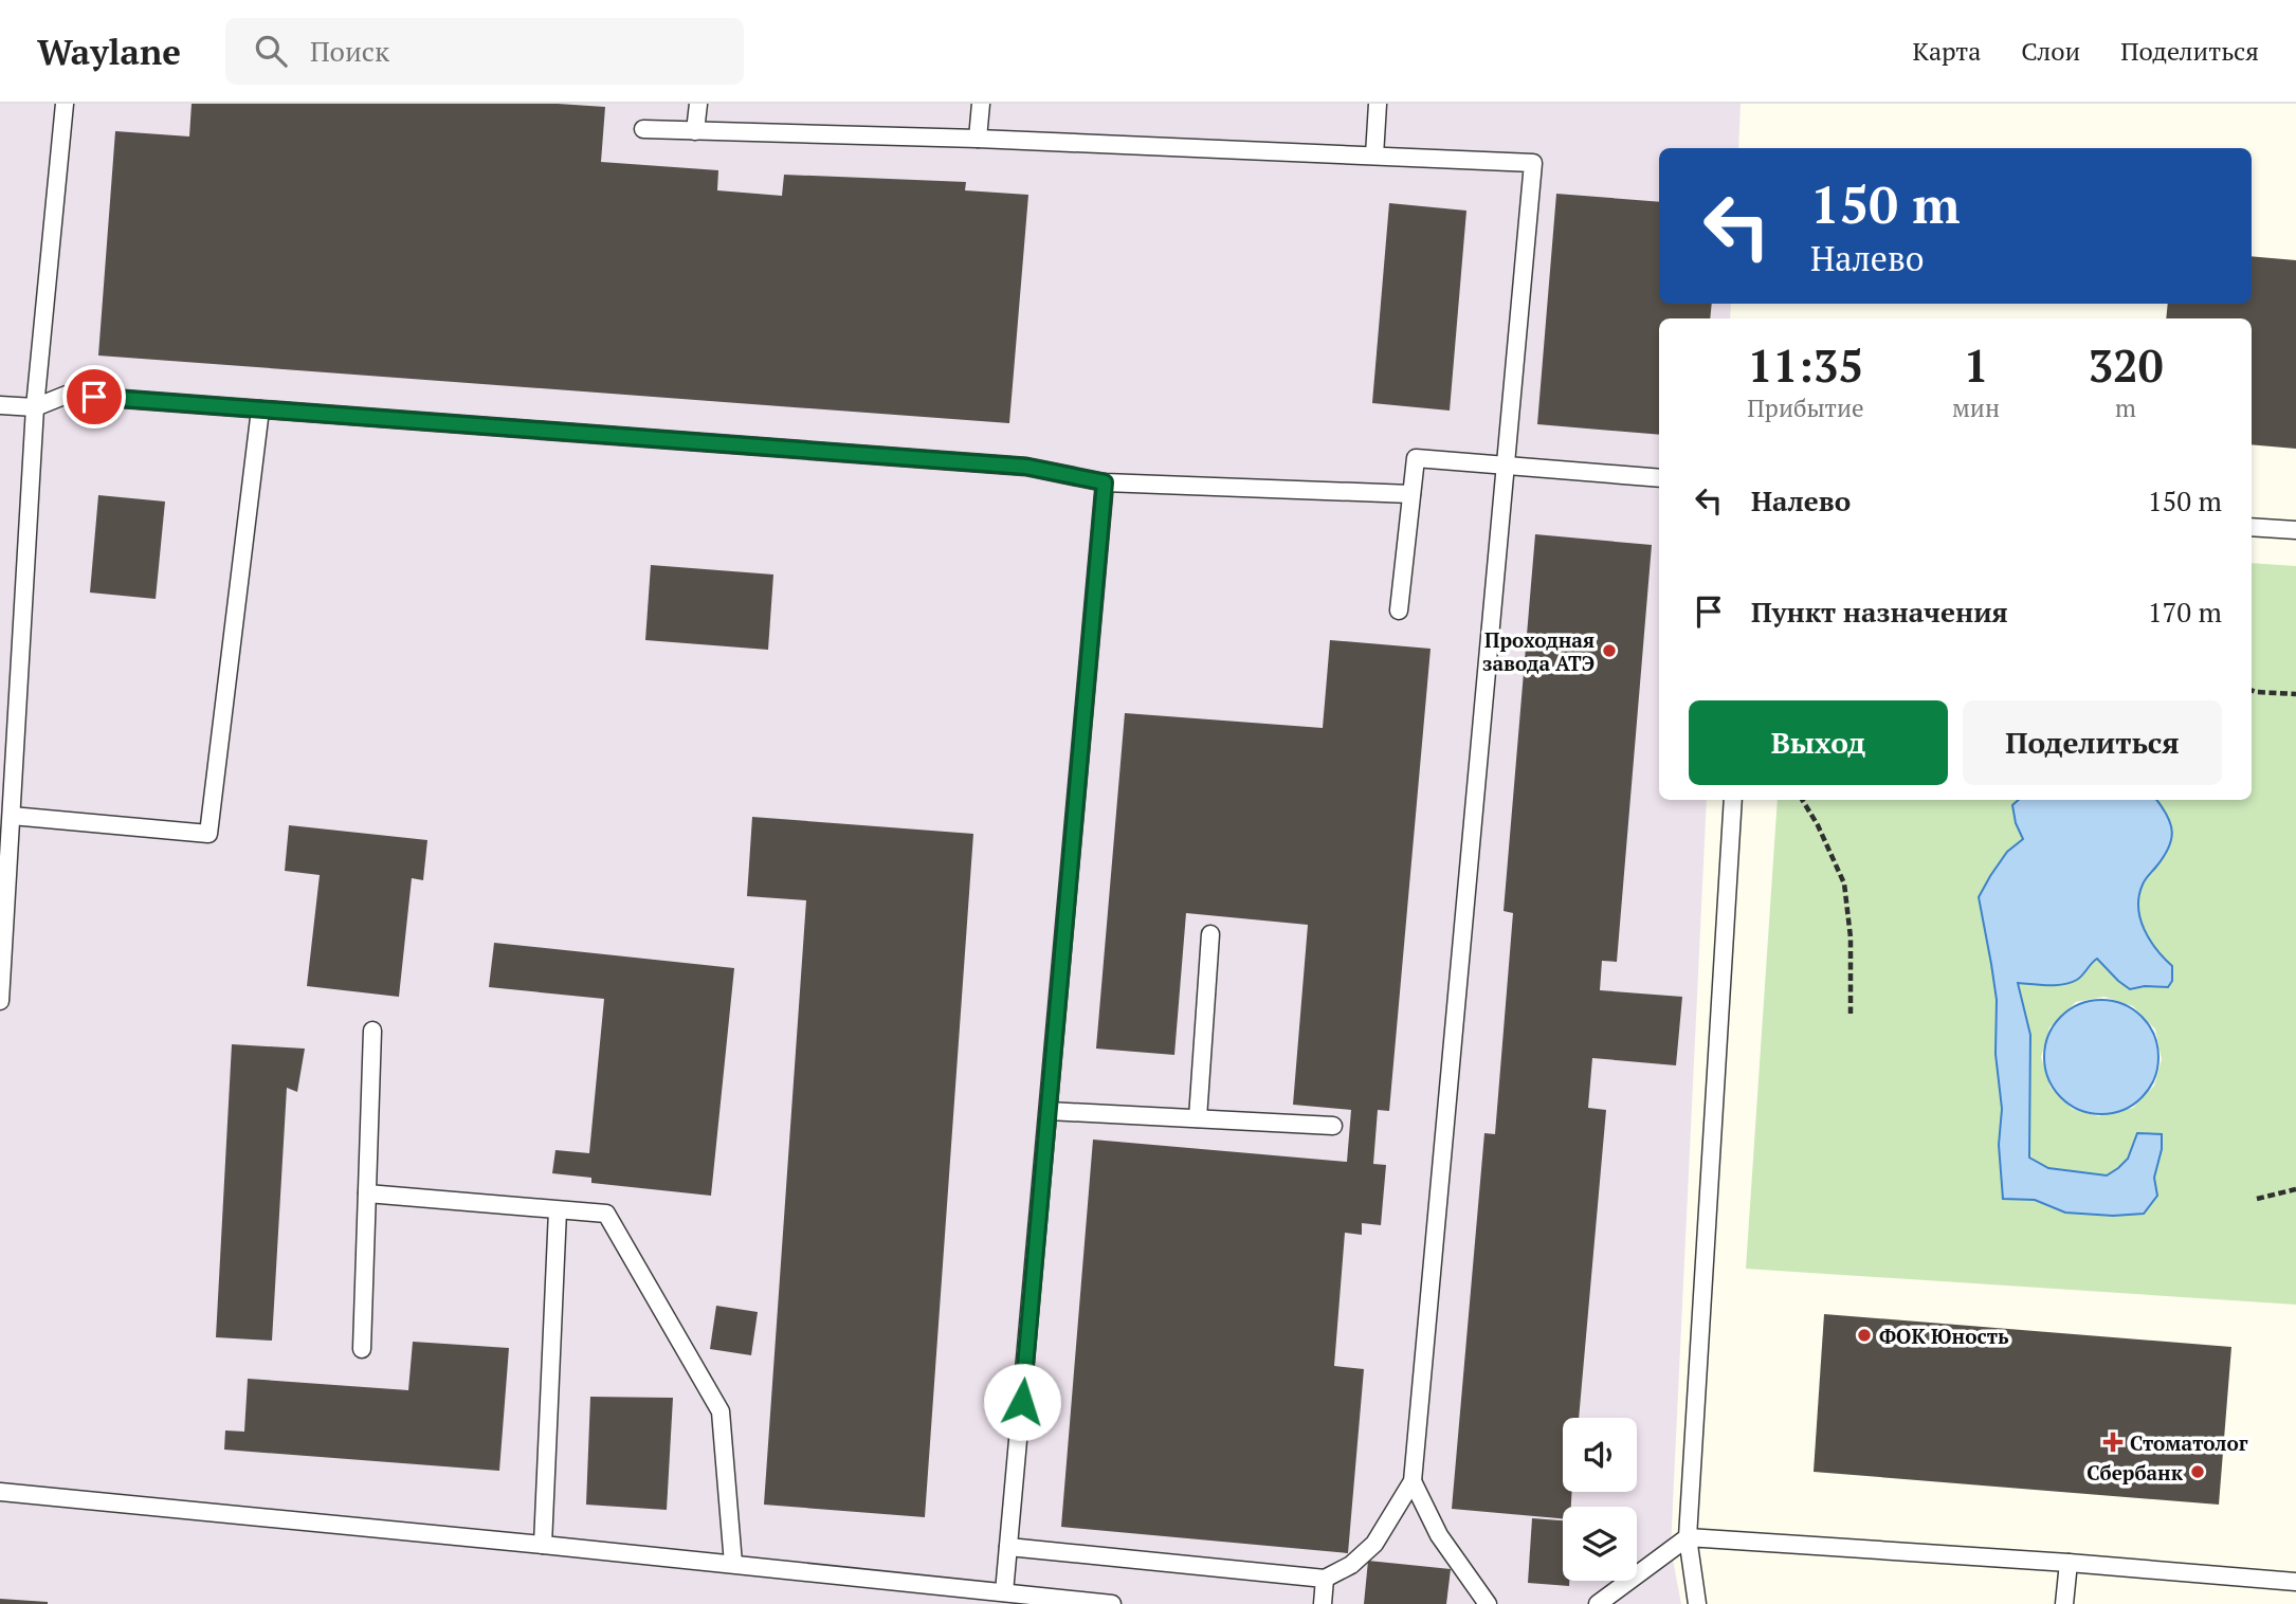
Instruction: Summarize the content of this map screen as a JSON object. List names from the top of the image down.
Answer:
{
  "places": {
    "other": ["Проходная завода АТЭ", "ФОК Юность", "Сбербанк"],
    "health": ["Стоматолог"]
  },
  "page": {
    "header": "Waylane",
    "search": "Поиск",
    "nav": ["Карта", "Слои", "Поделиться"],
    "turn": ["150 m", "Налево"],
    "eta": [
      "11:35",
      "Прибытие",
      "1",
      "мин",
      "320",
      "m"
    ],
    "list": [
      {
        "name": "Налево",
        "value": "150 m"
      },
      {
        "name": "Пункт назначения",
        "value": "170 m"
      }
    ],
    "buttons": ["Выход", "Поделиться"]
  }
}
